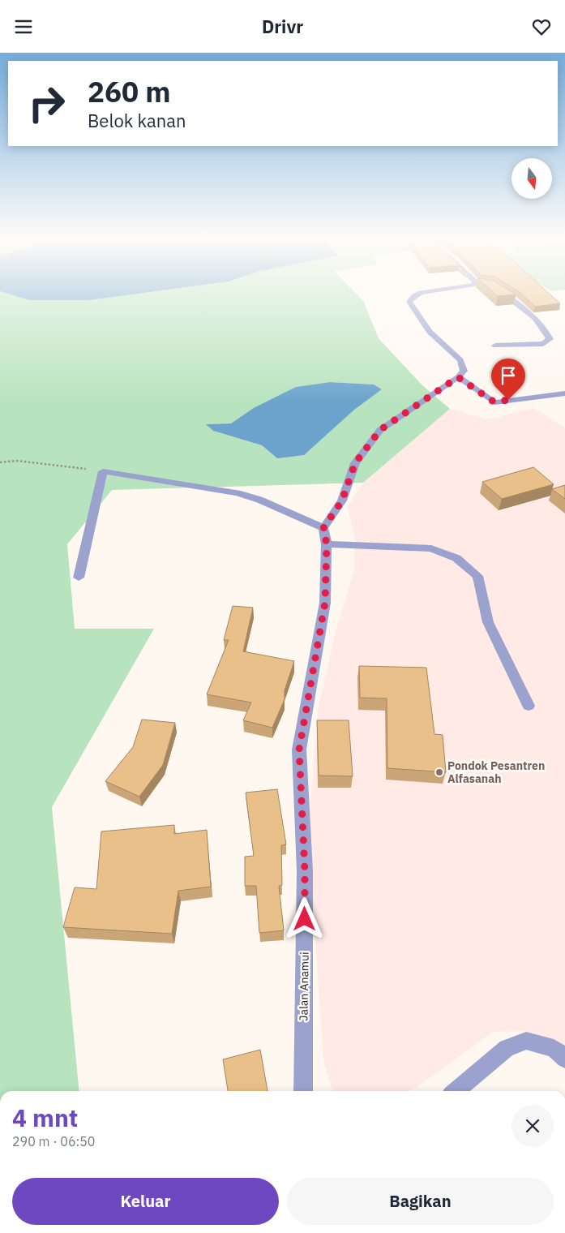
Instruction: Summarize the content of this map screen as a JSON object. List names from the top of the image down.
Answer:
{
  "streets": {
    "street": ["Jalan Anamui"]
  },
  "places": ["Pondok Pesantren Alfasanah"],
  "north": "bottom",
  "page": {
    "header": "Drivr",
    "turn": ["260 m", "Belok kanan"],
    "heading": ["4 mnt", "290 m · 06:50"],
    "buttons": ["Keluar", "Bagikan"]
  }
}
